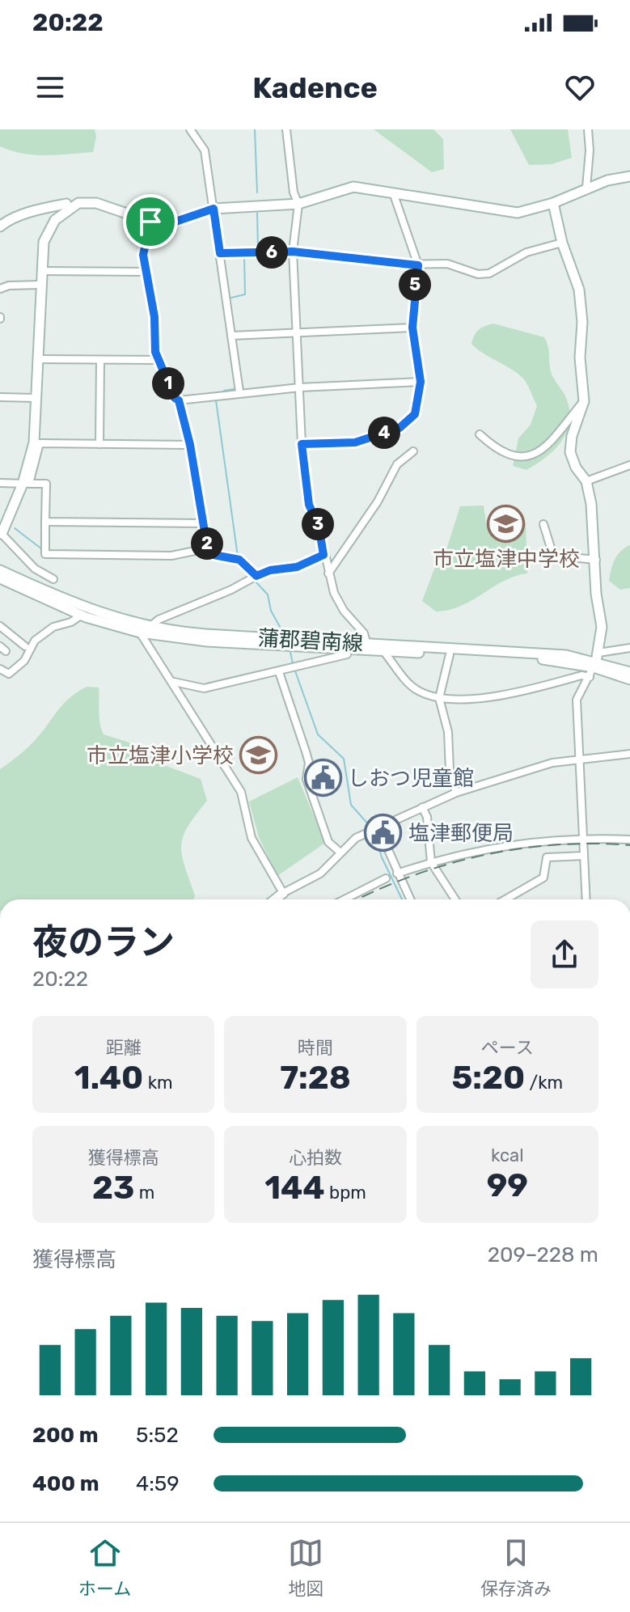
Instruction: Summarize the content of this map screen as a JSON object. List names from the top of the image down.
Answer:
{
  "streets": {
    "street": ["蒲郡碧南線"]
  },
  "places": {
    "school or university": ["市立塩津中学校", "市立塩津小学校"],
    "public building": ["しおつ児童館", "塩津郵便局"]
  },
  "page": {
    "status": "20:22",
    "header": "Kadence",
    "pins": [
      "6",
      "5",
      "1",
      "4",
      "3",
      "2"
    ],
    "heading": ["夜のラン", "20:22"],
    "stats": [
      ["距離", "1.40 km"],
      ["時間", "7:28"],
      ["ペース", "5:20 /km"],
      ["獲得標高", "23 m"],
      ["心拍数", "144 bpm"],
      ["kcal", "99"]
    ],
    "chart": ["獲得標高", "209–228 m"],
    "list": [
      {
        "name": "200 m",
        "note": "5:52"
      },
      {
        "name": "400 m",
        "note": "4:59"
      }
    ],
    "tabs": ["ホーム", "地図", "保存済み"]
  }
}
